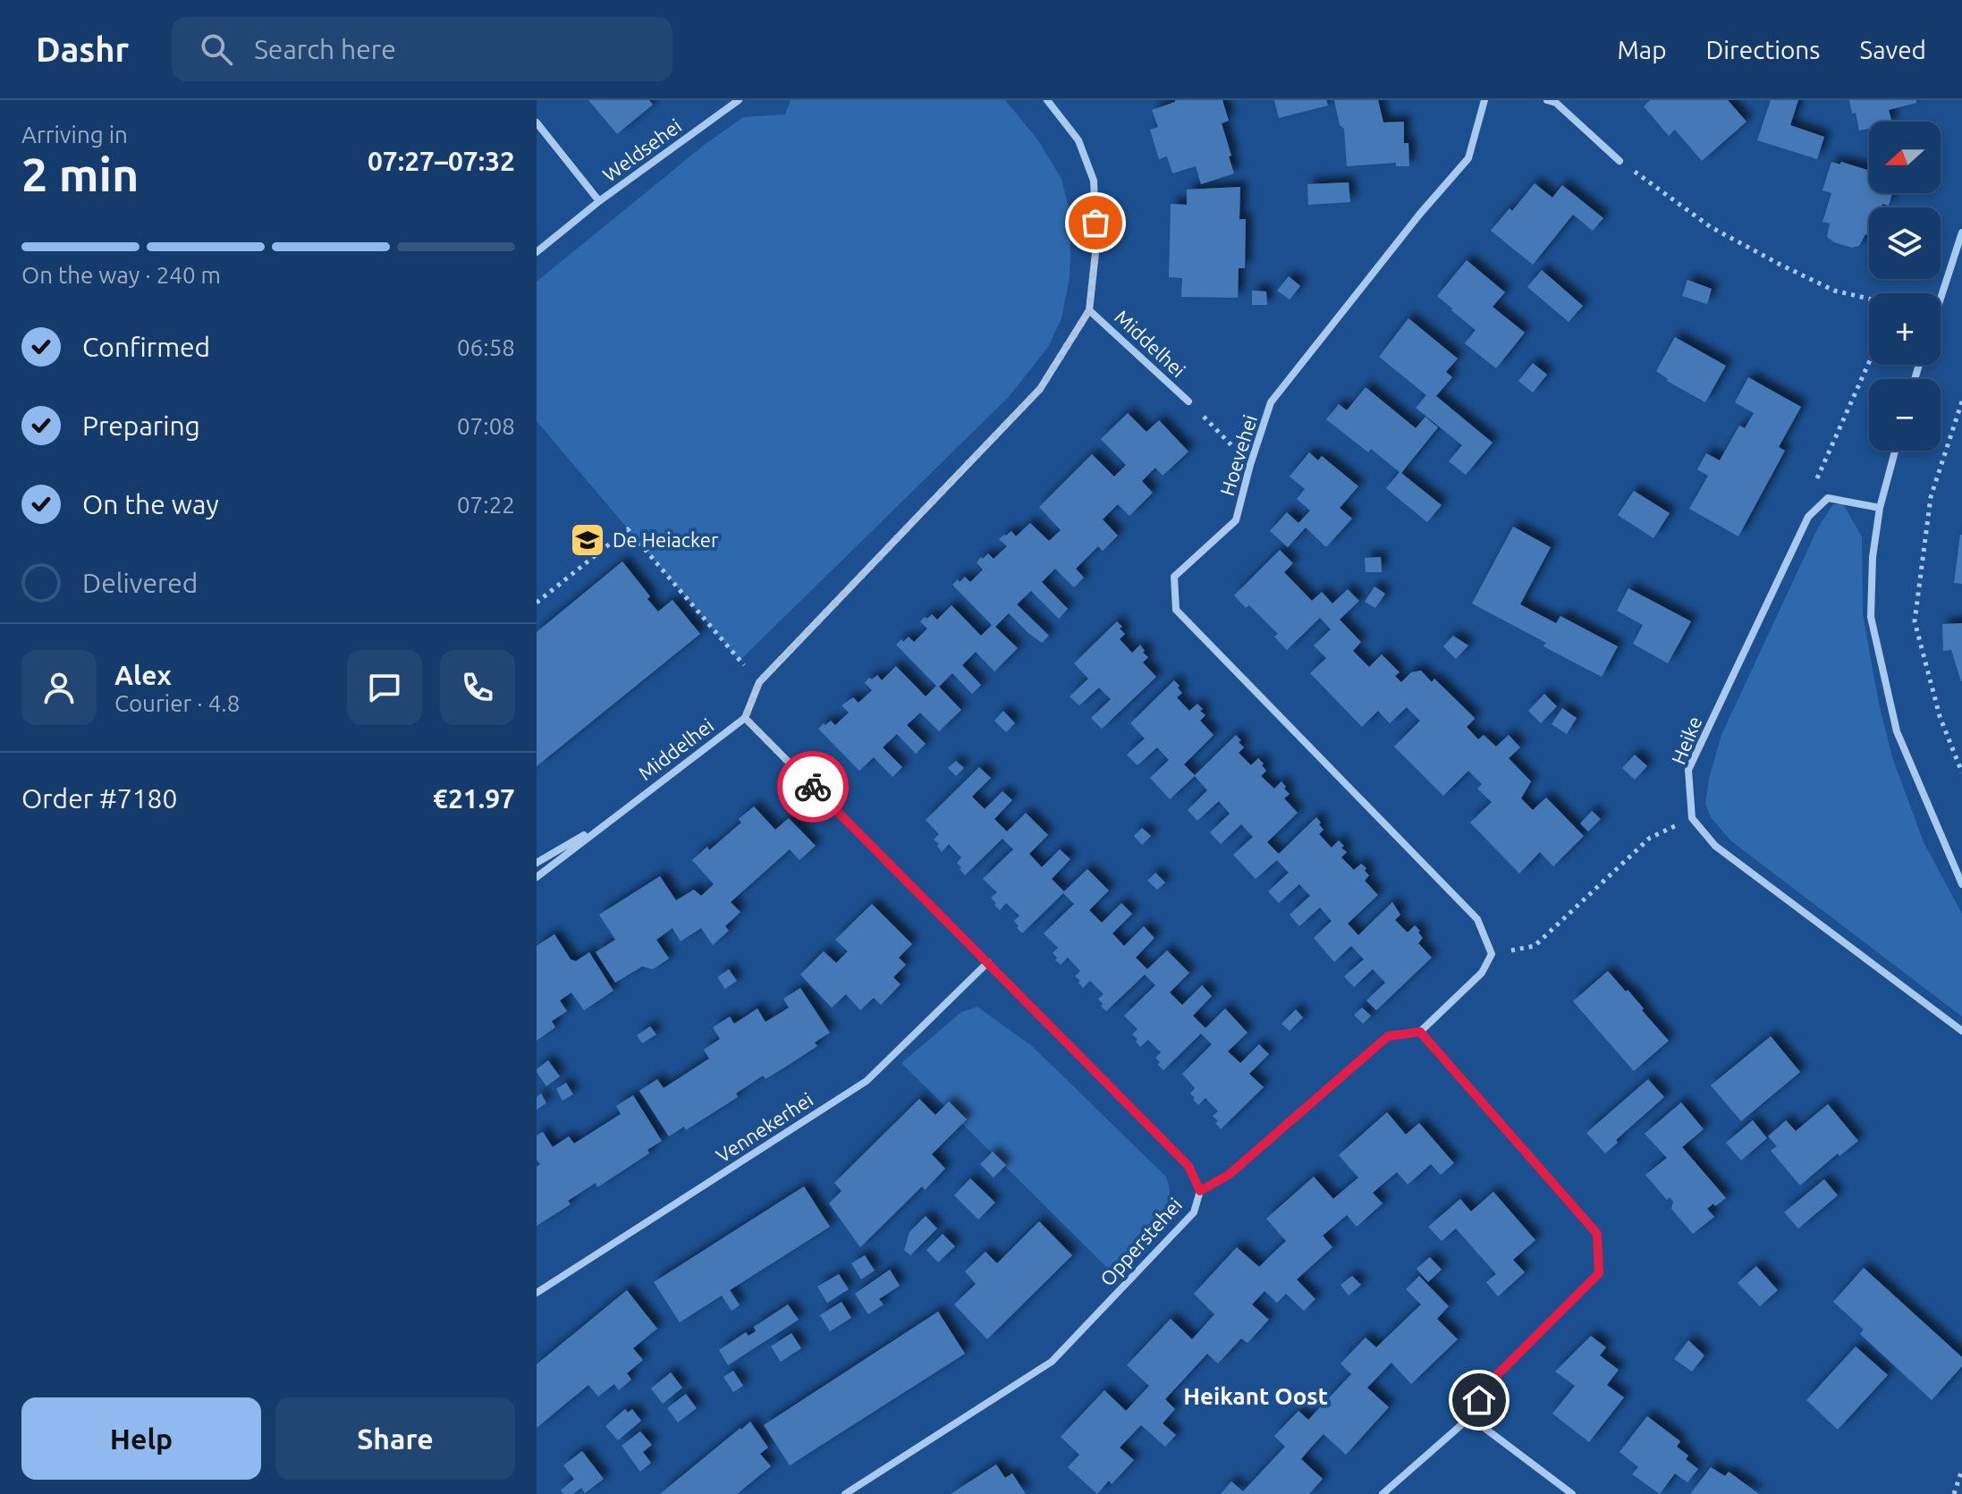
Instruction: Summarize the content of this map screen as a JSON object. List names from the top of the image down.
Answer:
{
  "streets": {
    "street": [
      "Weldsehei",
      "Middelhei",
      "Hoevehei",
      "Heike",
      "Vennekerhei",
      "Opperstehei"
    ]
  },
  "crossings": [
    ["Middelhei", "Opperstehei"],
    ["Vennekerhei", "Opperstehei"]
  ],
  "districts": ["Heikant Oost"],
  "places": {
    "school or university": ["De Heiacker"]
  },
  "north": "left",
  "page": {
    "header": "Dashr",
    "search": "Search here",
    "nav": ["Map", "Directions", "Saved"],
    "heading": ["2 min", "Arriving in", "07:27–07:32"],
    "panel": [
      "Alex",
      "Courier · 4.8",
      "Order #7180",
      "€21.97"
    ],
    "map_buttons": ["+", "−"],
    "bar": "On the way · 240 m",
    "list": [
      ["Confirmed", "06:58"],
      ["Preparing", "07:08"],
      ["On the way", "07:22"],
      "Delivered"
    ],
    "buttons": ["Help", "Share"]
  }
}
